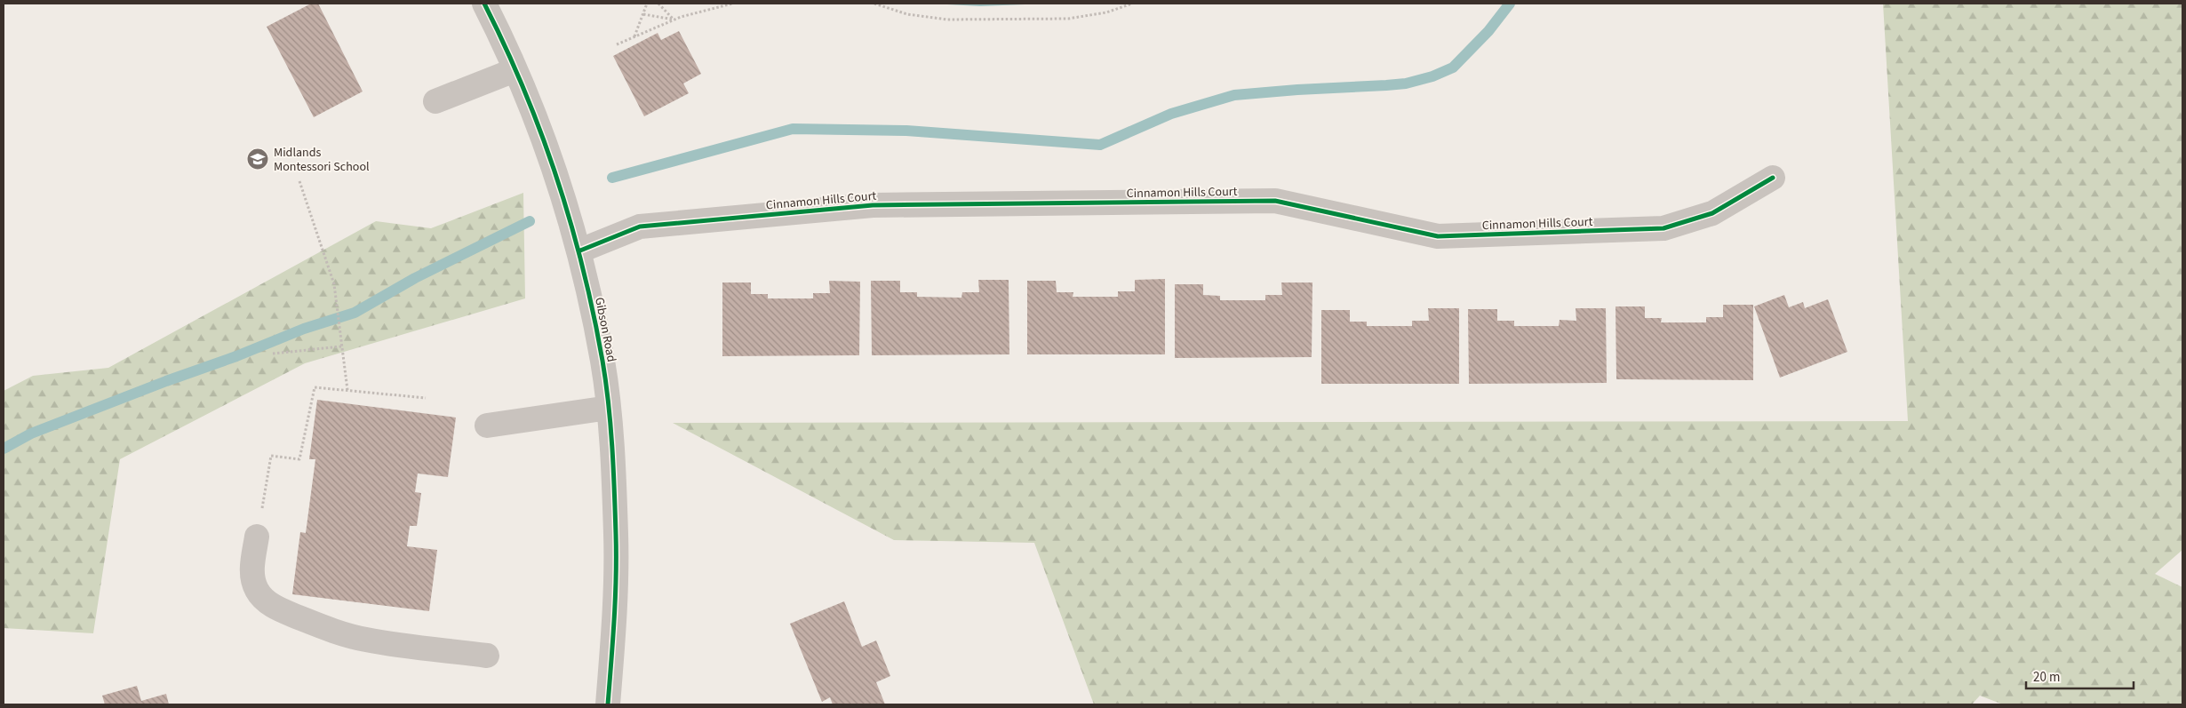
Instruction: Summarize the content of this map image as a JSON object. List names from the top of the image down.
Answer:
{
  "streets": {
    "street": ["Cinnamon Hills Court", "Gibson Road"]
  },
  "crossings": [
    ["Cinnamon Hills Court", "Gibson Road"]
  ],
  "places": {
    "school or university": ["Midlands Montessori School"]
  },
  "scale_bar": "20 m"
}
